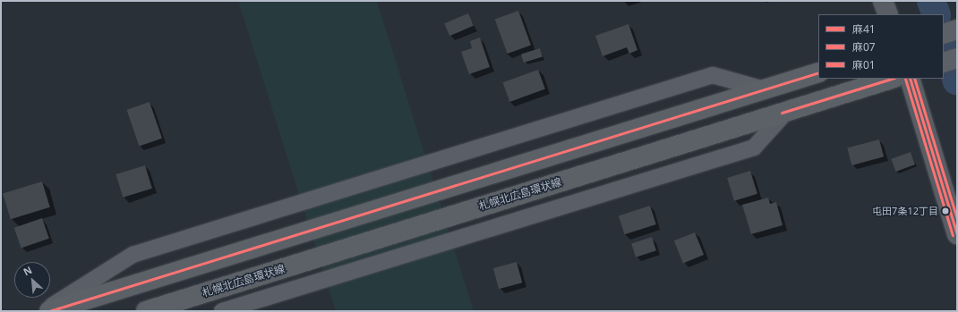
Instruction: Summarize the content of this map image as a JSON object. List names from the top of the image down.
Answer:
{
  "streets": {
    "main road": ["札幌北広島環状線"]
  },
  "places": ["屯田7条12丁目"],
  "lines": ["transit line 麻41", "transit line 麻07", "transit line 麻01"],
  "legend": ["麻41", "麻07", "麻01"],
  "north": "top left"
}
